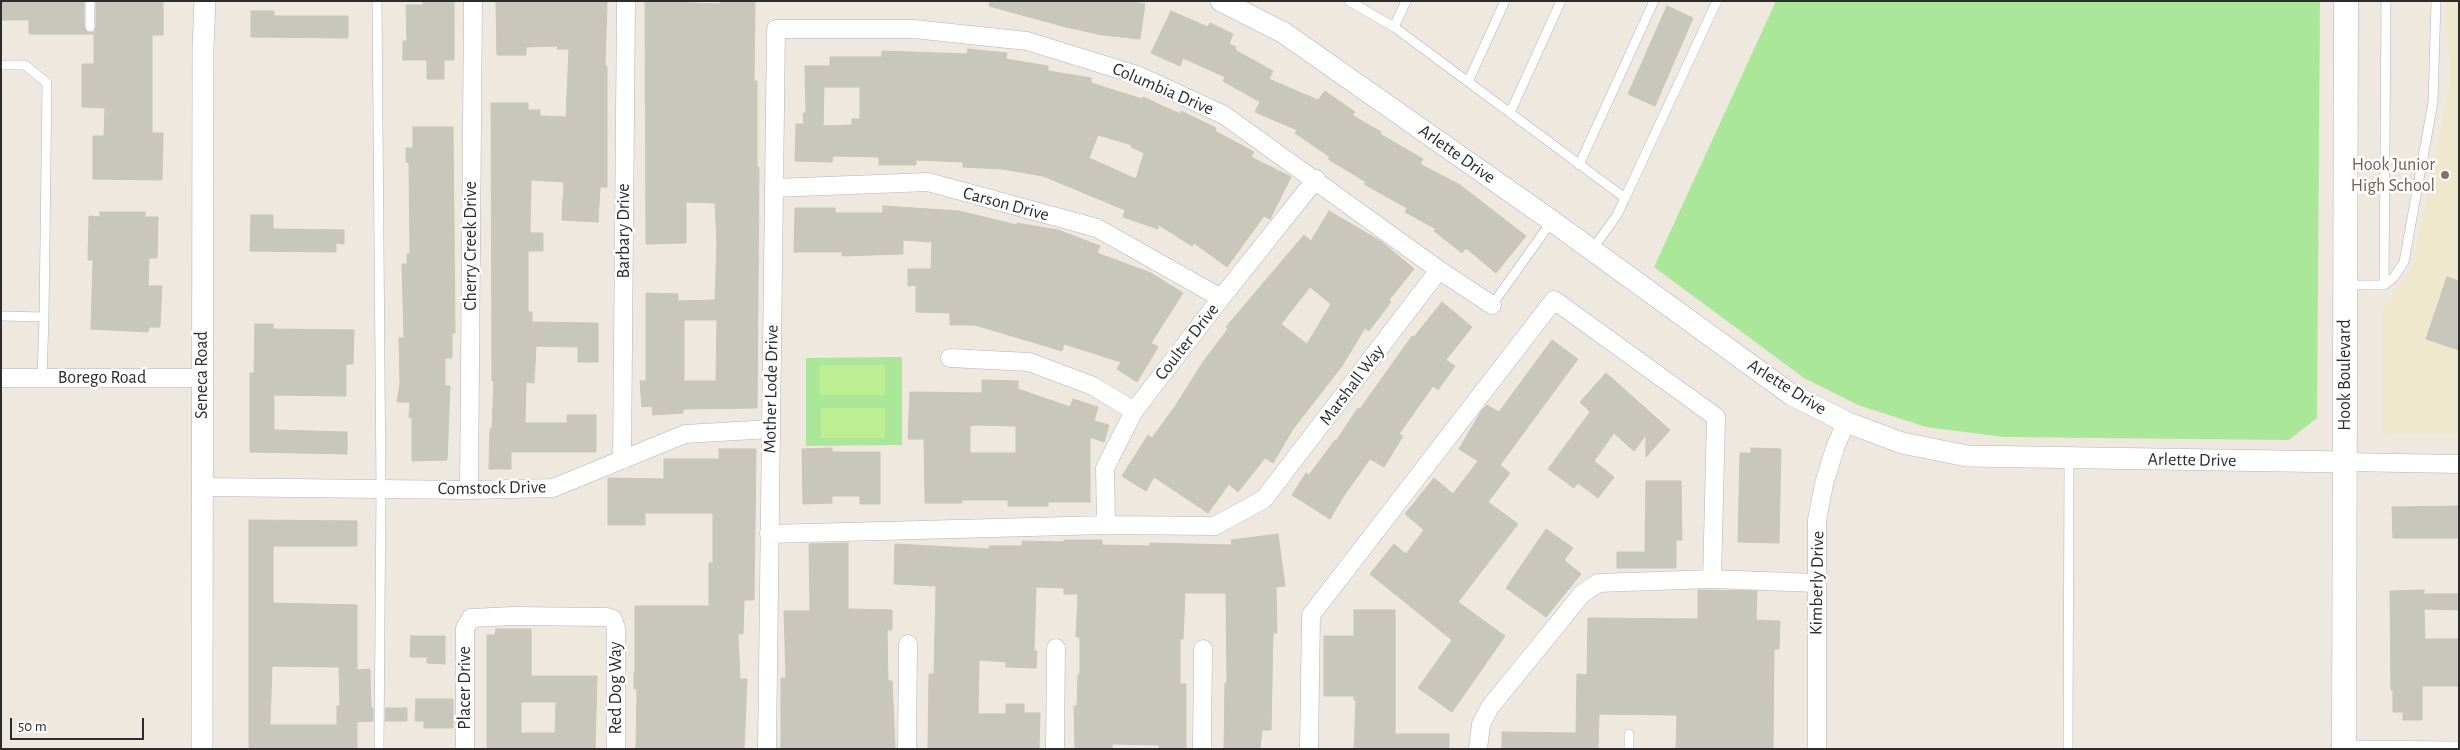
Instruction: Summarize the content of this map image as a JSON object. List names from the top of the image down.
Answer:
{
  "streets": {
    "main road": ["Hook Boulevard"],
    "street": [
      "Columbia Drive",
      "Arlette Drive",
      "Carson Drive",
      "Barbary Drive",
      "Cherry Creek Drive",
      "Coulter Drive",
      "Seneca Road",
      "Borego Road",
      "Marshall Way",
      "Mother Lode Drive",
      "Comstock Drive",
      "Kimberly Drive",
      "Placer Drive",
      "Red Dog Way"
    ]
  },
  "crossings": [
    ["Columbia Drive", "Coulter Drive"],
    ["Columbia Drive", "Marshall Way"],
    ["Columbia Drive", "Mother Lode Drive"],
    ["Arlette Drive", "Hook Boulevard"],
    ["Arlette Drive", "Kimberly Drive"],
    ["Carson Drive", "Coulter Drive"],
    ["Carson Drive", "Mother Lode Drive"],
    ["Barbary Drive", "Comstock Drive"],
    ["Cherry Creek Drive", "Comstock Drive"],
    ["Coulter Drive", "Marshall Way"],
    ["Seneca Road", "Borego Road"],
    ["Seneca Road", "Comstock Drive"],
    ["Mother Lode Drive", "Comstock Drive"],
    ["Placer Drive", "Red Dog Way"]
  ],
  "places": ["Hook Junior High School"],
  "scale_bar": "50 m"
}
